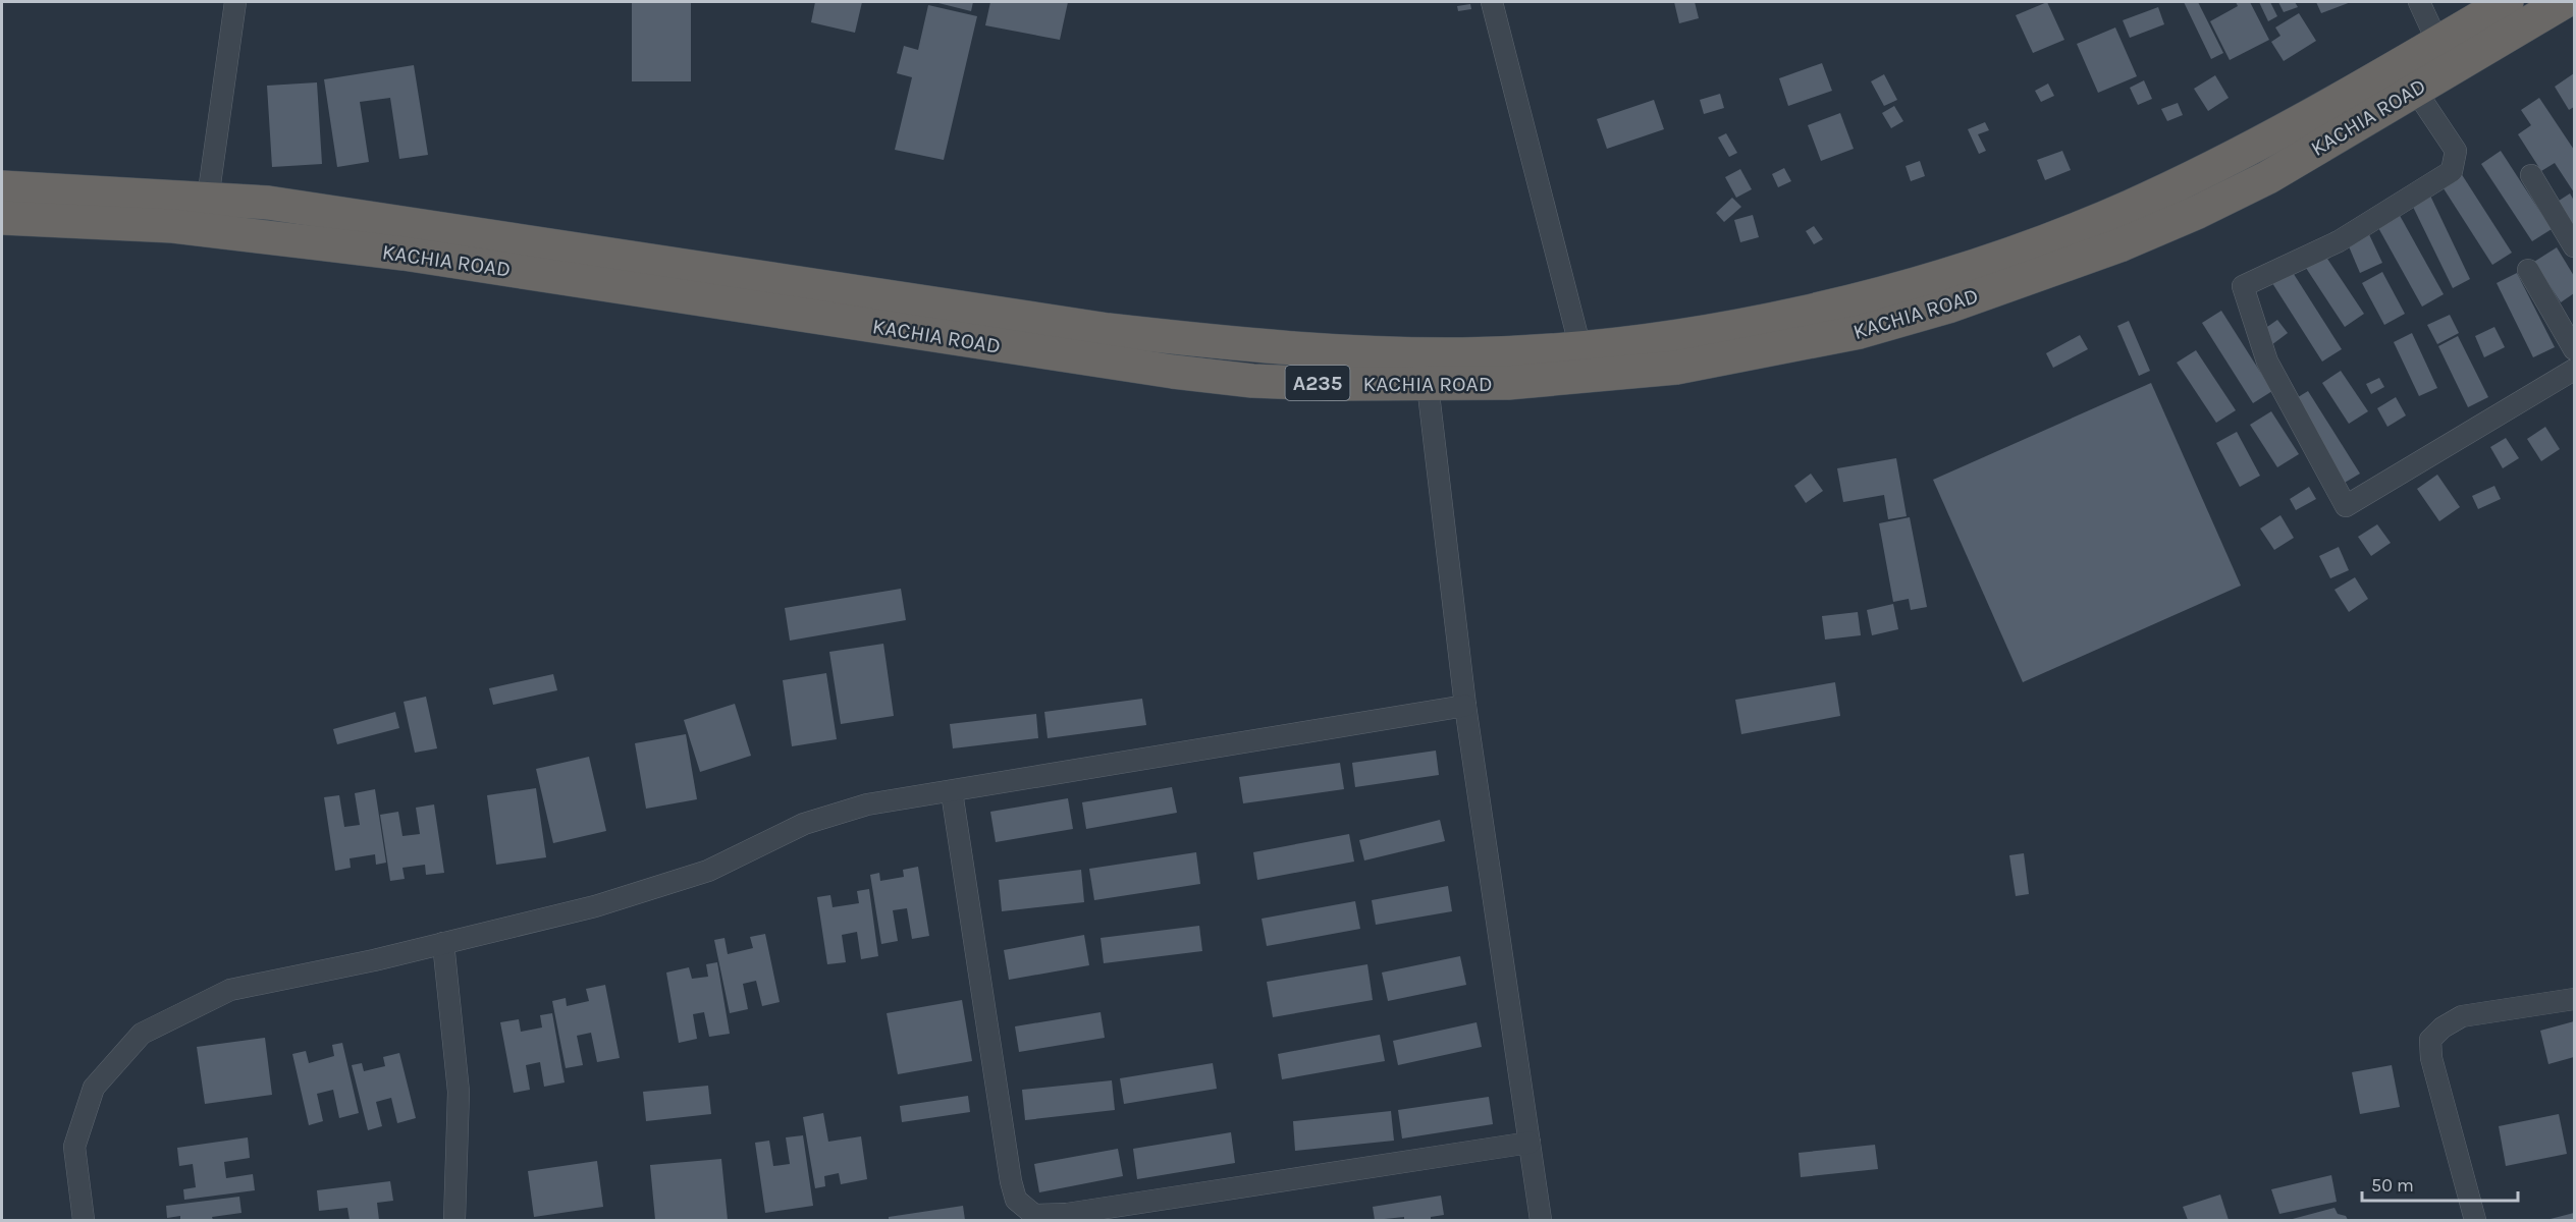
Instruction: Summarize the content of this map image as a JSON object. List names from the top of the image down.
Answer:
{
  "streets": {
    "highway": ["KACHIA ROAD", "A235"]
  },
  "scale_bar": "50 m"
}
